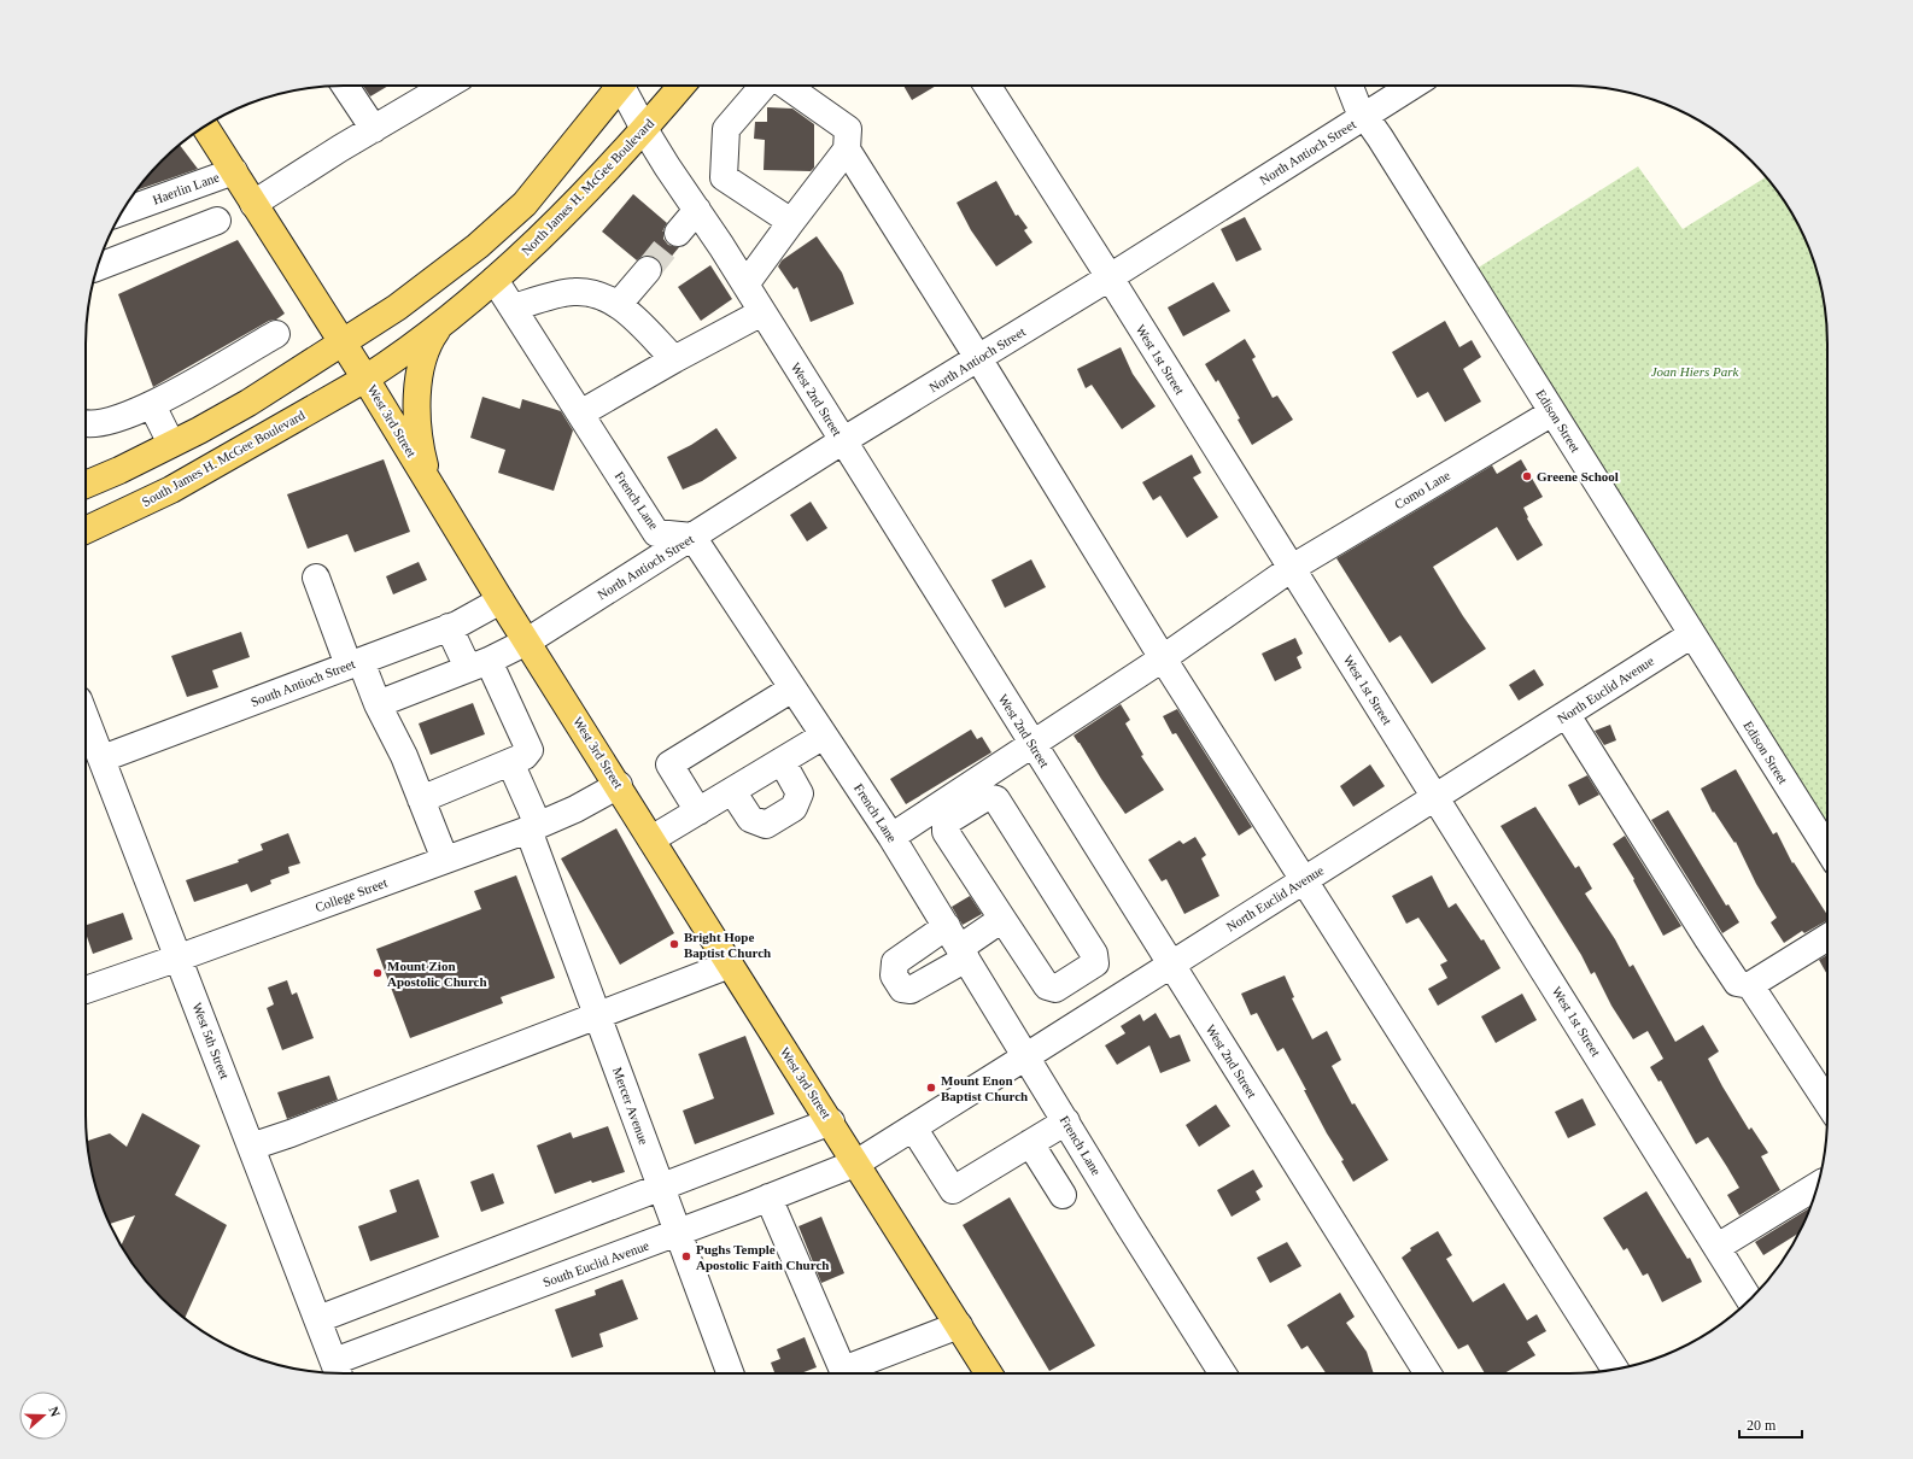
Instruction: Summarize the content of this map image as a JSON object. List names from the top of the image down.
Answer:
{
  "streets": {
    "main road": ["North James H. McGee Boulevard", "West 3rd Street", "South James H. McGee Boulevard"],
    "street": [
      "North Antioch Street",
      "Haerlin Lane",
      "West 1st Street",
      "West 2nd Street",
      "Edison Street",
      "Como Lane",
      "French Lane",
      "South Antioch Street",
      "North Euclid Avenue",
      "College Street",
      "West 5th Street",
      "Mercer Avenue",
      "South Euclid Avenue"
    ]
  },
  "crossings": [
    ["North Antioch Street", "West 1st Street"],
    ["North Antioch Street", "West 2nd Street"],
    ["North Antioch Street", "West 3rd Street"],
    ["North Antioch Street", "Edison Street"],
    ["North Antioch Street", "French Lane"],
    ["North James H. McGee Boulevard", "West 2nd Street"],
    ["North James H. McGee Boulevard", "West 3rd Street"],
    ["North James H. McGee Boulevard", "South James H. McGee Boulevard"],
    ["North James H. McGee Boulevard", "French Lane"],
    ["Haerlin Lane", "West 3rd Street"],
    ["West 1st Street", "Como Lane"],
    ["West 1st Street", "North Euclid Avenue"],
    ["West 2nd Street", "Como Lane"],
    ["West 2nd Street", "North Euclid Avenue"],
    ["West 3rd Street", "South James H. McGee Boulevard"],
    ["West 3rd Street", "South Antioch Street"],
    ["West 3rd Street", "North Euclid Avenue"],
    ["West 3rd Street", "College Street"],
    ["West 3rd Street", "South Euclid Avenue"],
    ["Edison Street", "Como Lane"],
    ["Edison Street", "North Euclid Avenue"],
    ["Como Lane", "French Lane"],
    ["French Lane", "North Euclid Avenue"],
    ["South Antioch Street", "West 5th Street"],
    ["North Euclid Avenue", "South Euclid Avenue"],
    ["College Street", "West 5th Street"],
    ["College Street", "Mercer Avenue"],
    ["West 5th Street", "South Euclid Avenue"],
    ["Mercer Avenue", "South Euclid Avenue"]
  ],
  "parks": ["Joan Hiers Park"],
  "places": [
    "Greene School",
    "Bright Hope Baptist Church",
    "Mount Zion Apostolic Church",
    "Mount Enon Baptist Church",
    "Pughs Temple Apostolic Faith Church"
  ],
  "scale_bar": "20 m",
  "north": "right"
}
